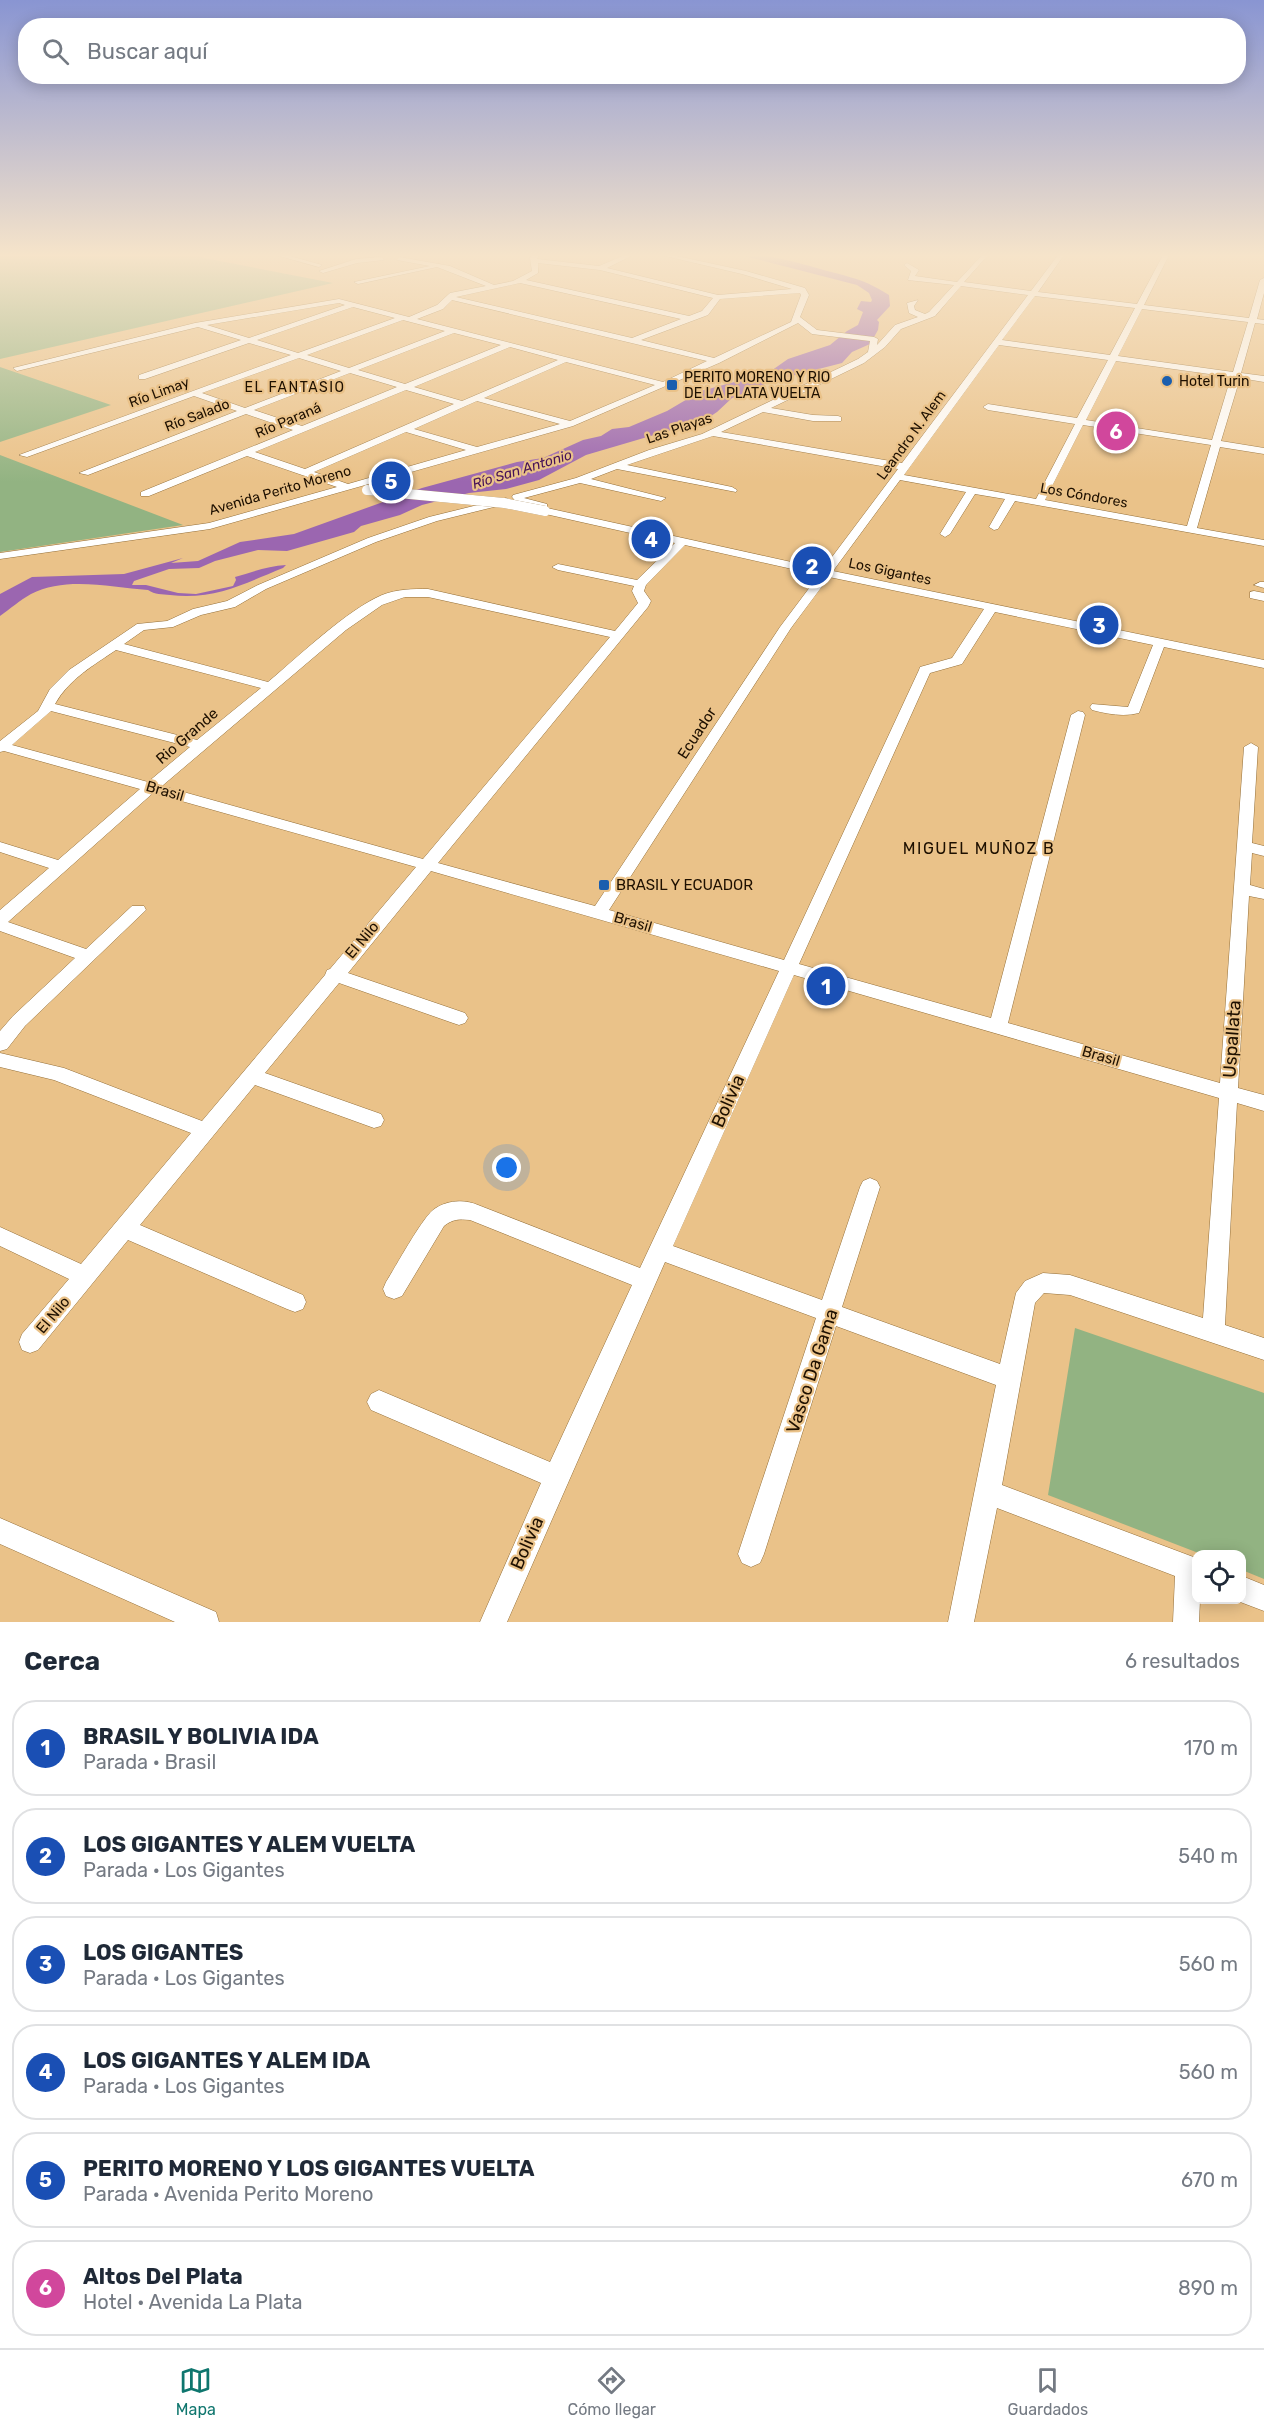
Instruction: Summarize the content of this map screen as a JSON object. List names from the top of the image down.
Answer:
{
  "streets": {
    "street": [
      "Río Limay",
      "Río Salado",
      "Río Paraná",
      "Las Playas",
      "Leandro N. Alem",
      "Avenida Perito Moreno",
      "Los Cóndores",
      "Los Gigantes",
      "Ecuador",
      "Rio Grande",
      "Brasil",
      "El Nilo",
      "Uspallata",
      "Bolivia",
      "Vasco Da Gama"
    ]
  },
  "crossings": [
    ["Las Playas", "Los Cóndores"],
    ["Las Playas", "Brasil"],
    ["Leandro N. Alem", "Los Cóndores"],
    ["Leandro N. Alem", "Los Gigantes"],
    ["Leandro N. Alem", "Ecuador"],
    ["Avenida Perito Moreno", "Los Gigantes"],
    ["Los Gigantes", "Ecuador"],
    ["Los Gigantes", "Bolivia"],
    ["Ecuador", "Brasil"],
    ["Rio Grande", "Brasil"],
    ["Rio Grande", "El Nilo"],
    ["Brasil", "El Nilo"],
    ["Brasil", "Uspallata"],
    ["Brasil", "Bolivia"]
  ],
  "districts": ["EL FANTASIO", "MIGUEL MUÑOZ B"],
  "water": ["Río San Antonio"],
  "places": {
    "other": ["Hotel Turin"],
    "transit": ["PERITO MORENO Y RIO DE LA PLATA VUELTA", "BRASIL Y ECUADOR"]
  },
  "page": {
    "search": "Buscar aquí",
    "pins": [
      "6",
      "5",
      "4",
      "2",
      "3",
      "1"
    ],
    "heading": ["Cerca", "6 resultados"],
    "list": [
      {
        "mark": "1",
        "name": "BRASIL Y BOLIVIA IDA",
        "note": "Parada · Brasil",
        "value": "170 m"
      },
      {
        "mark": "2",
        "name": "LOS GIGANTES Y ALEM VUELTA",
        "note": "Parada · Los Gigantes",
        "value": "540 m"
      },
      {
        "mark": "3",
        "name": "LOS GIGANTES",
        "note": "Parada · Los Gigantes",
        "value": "560 m"
      },
      {
        "mark": "4",
        "name": "LOS GIGANTES Y ALEM IDA",
        "note": "Parada · Los Gigantes",
        "value": "560 m"
      },
      {
        "mark": "5",
        "name": "PERITO MORENO Y LOS GIGANTES VUELTA",
        "note": "Parada · Avenida Perito Moreno",
        "value": "670 m"
      },
      {
        "mark": "6",
        "name": "Altos Del Plata",
        "note": "Hotel · Avenida La Plata",
        "value": "890 m"
      }
    ],
    "nav": ["Mapa", "Cómo llegar", "Guardados"]
  }
}
